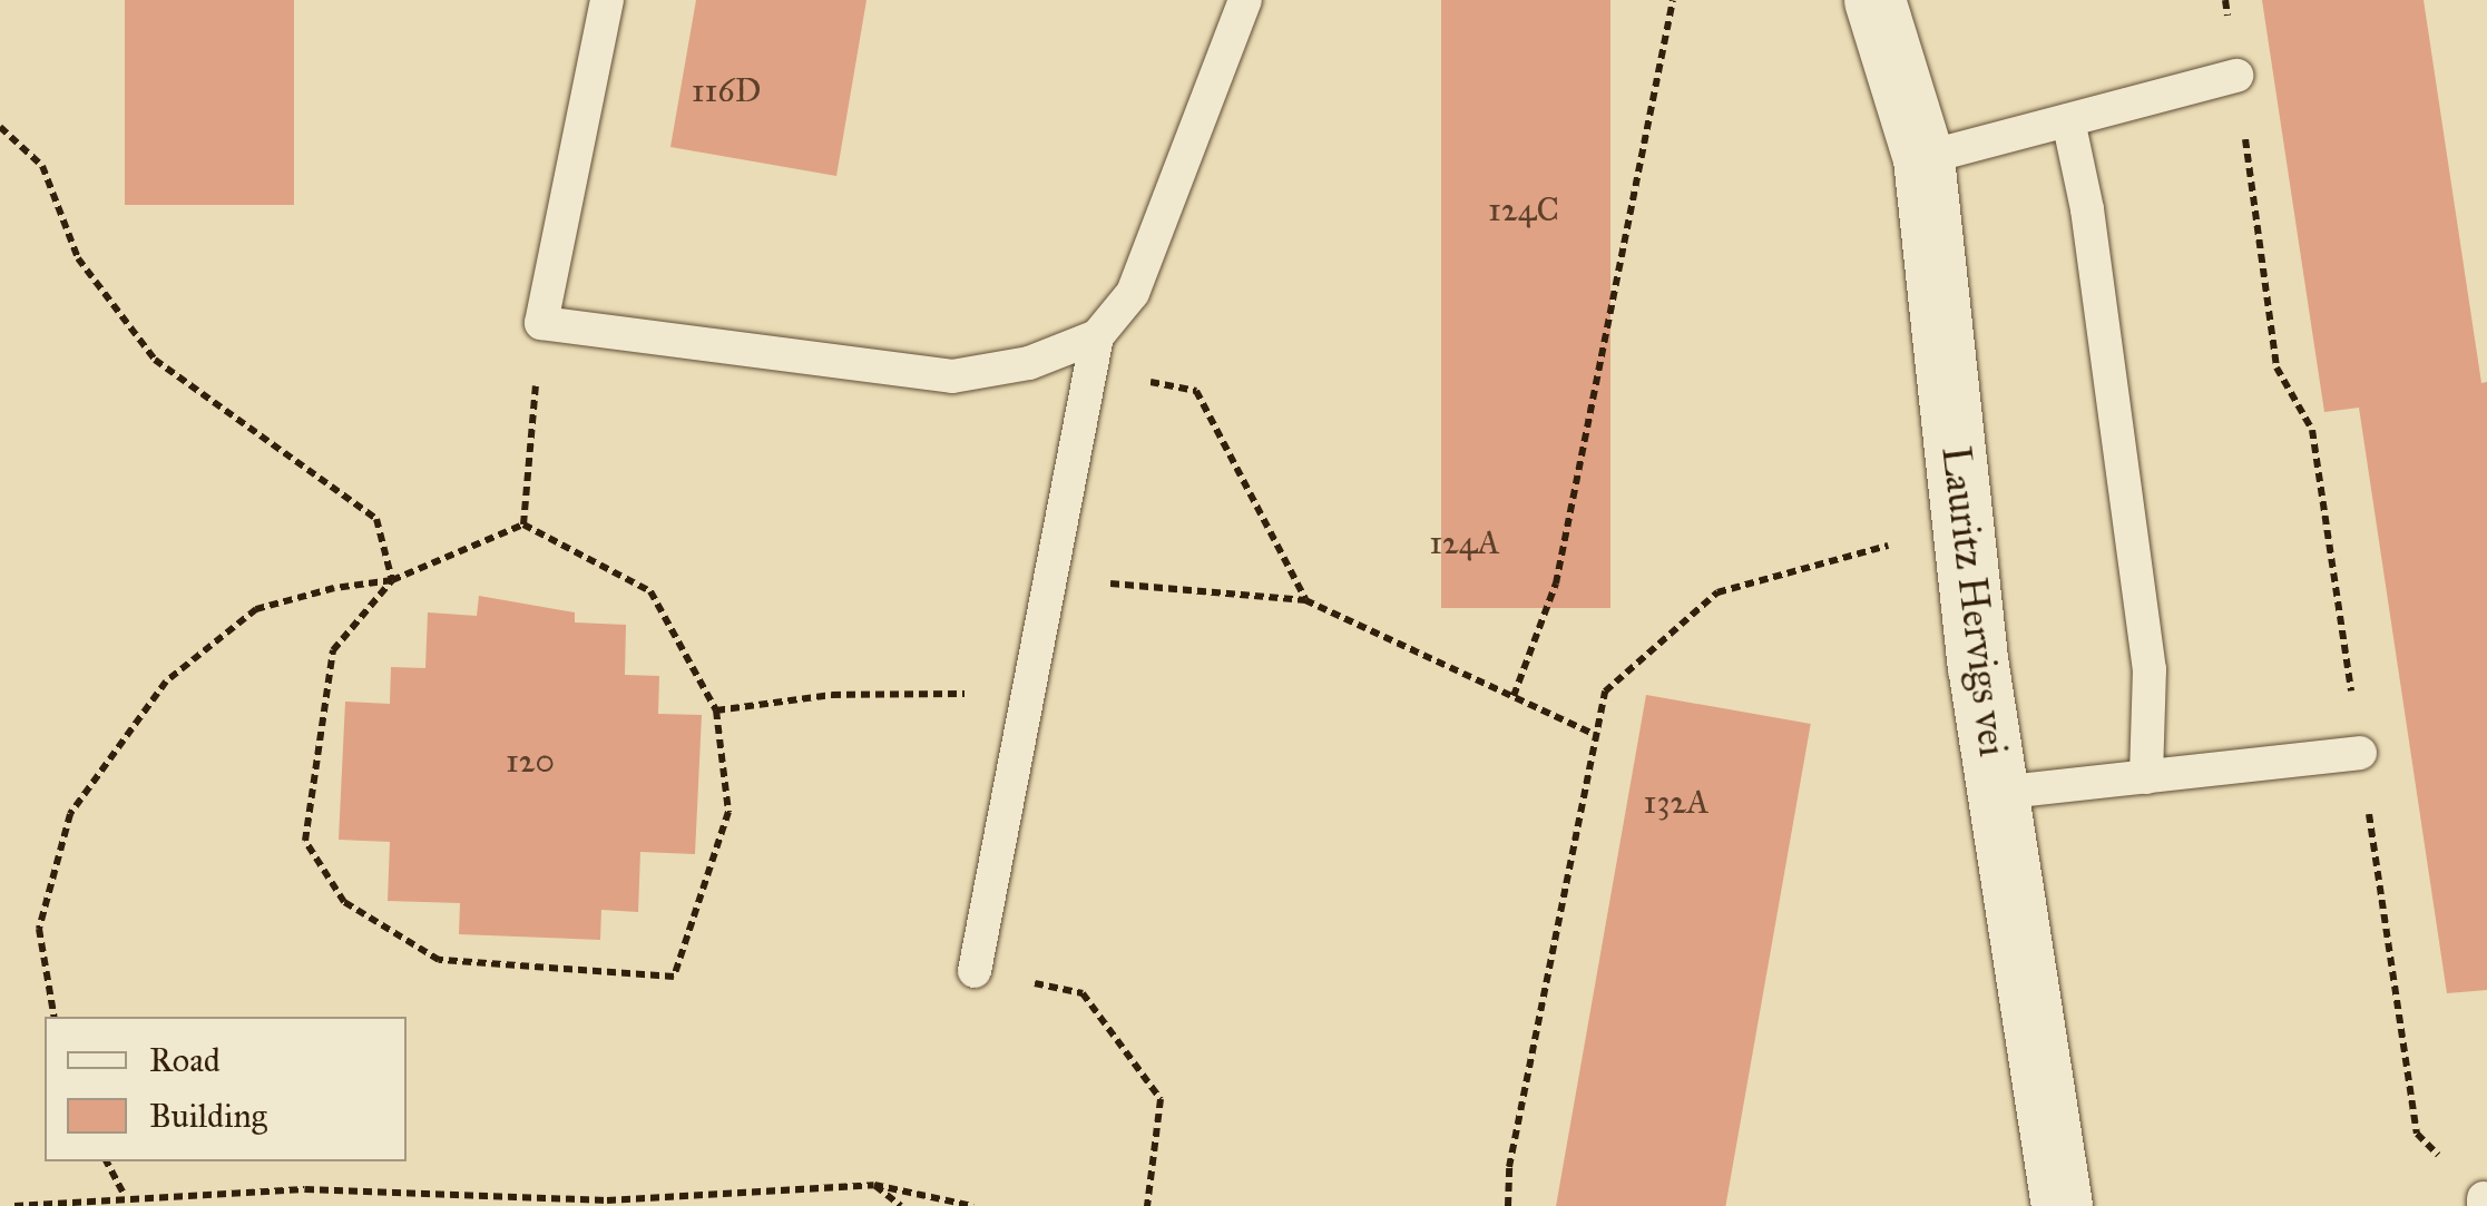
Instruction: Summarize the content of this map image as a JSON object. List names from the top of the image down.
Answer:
{
  "streets": {
    "street": ["Lauritz Hervigs vei"]
  },
  "house_numbers": [
    "116D",
    "124C",
    "124A",
    "120",
    "132A"
  ],
  "legend": ["Road", "Building"]
}
